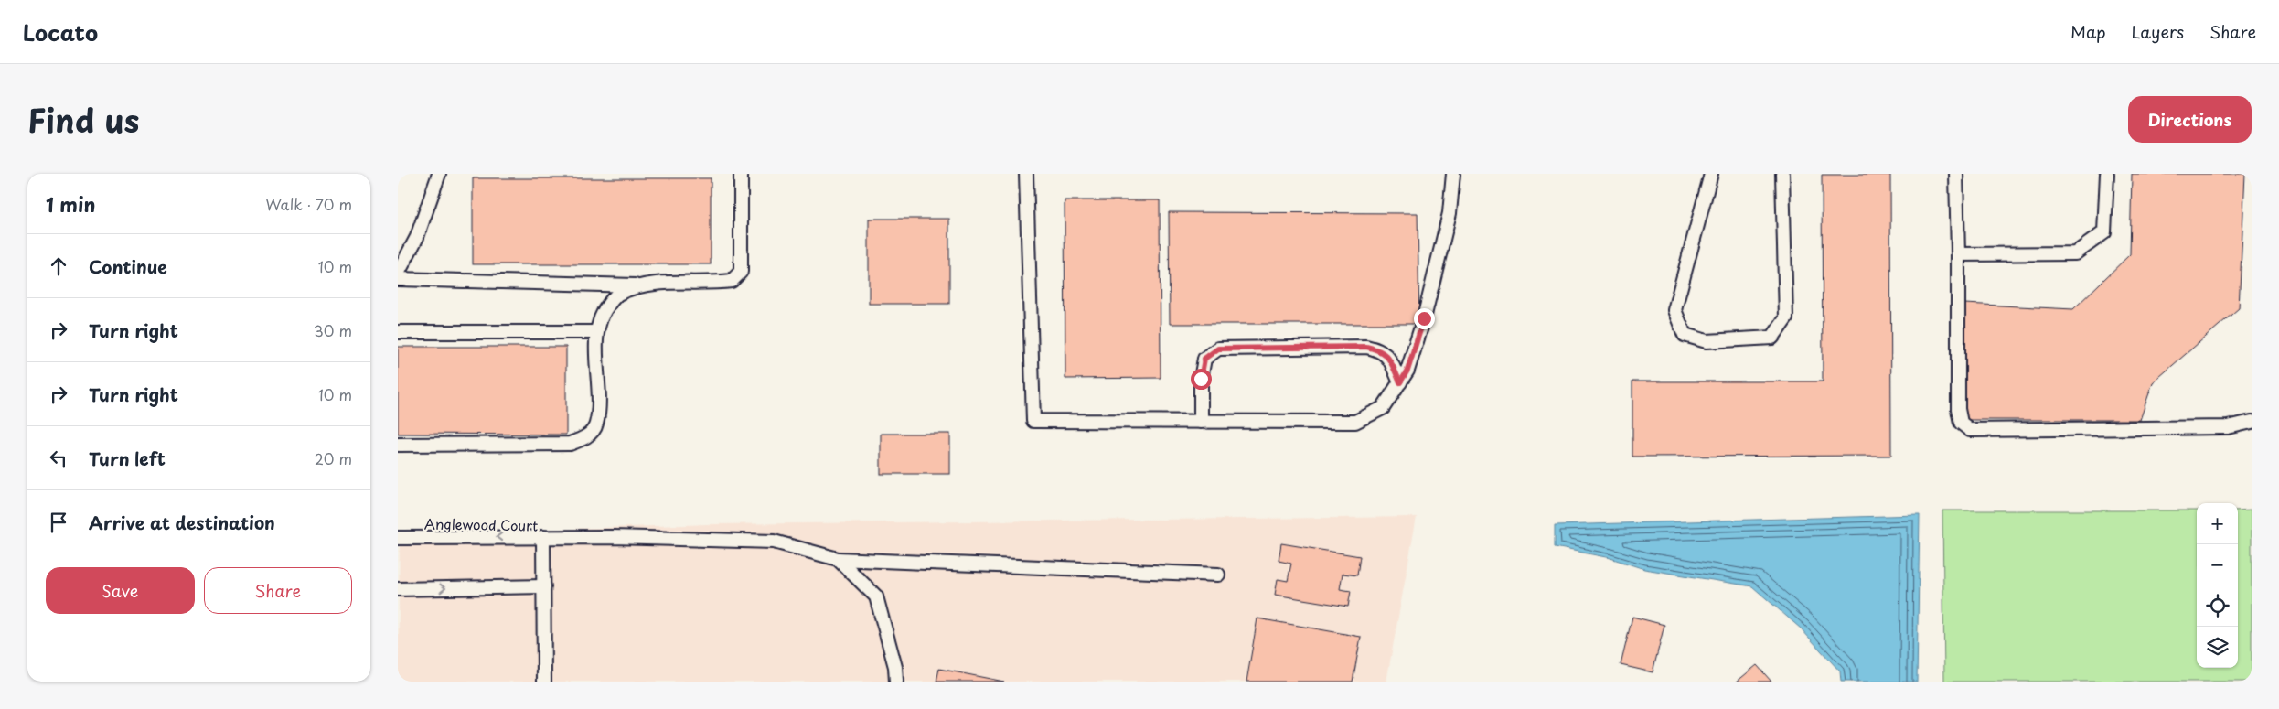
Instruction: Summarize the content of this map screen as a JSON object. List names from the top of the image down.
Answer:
{
  "streets": {
    "lane": ["Anglewood Court"]
  },
  "page": {
    "header": "Locato",
    "nav": ["Map", "Layers", "Share"],
    "title": "Find us",
    "buttons": [
      "Directions",
      ["Save", "Share"]
    ],
    "heading": ["1 min", "Walk · 70 m"],
    "list": [
      ["Continue", "10 m"],
      ["Turn right", "30 m"],
      ["Turn right", "10 m"],
      ["Turn left", "20 m"],
      "Arrive at destination"
    ],
    "map_buttons": ["+", "−"]
  }
}
